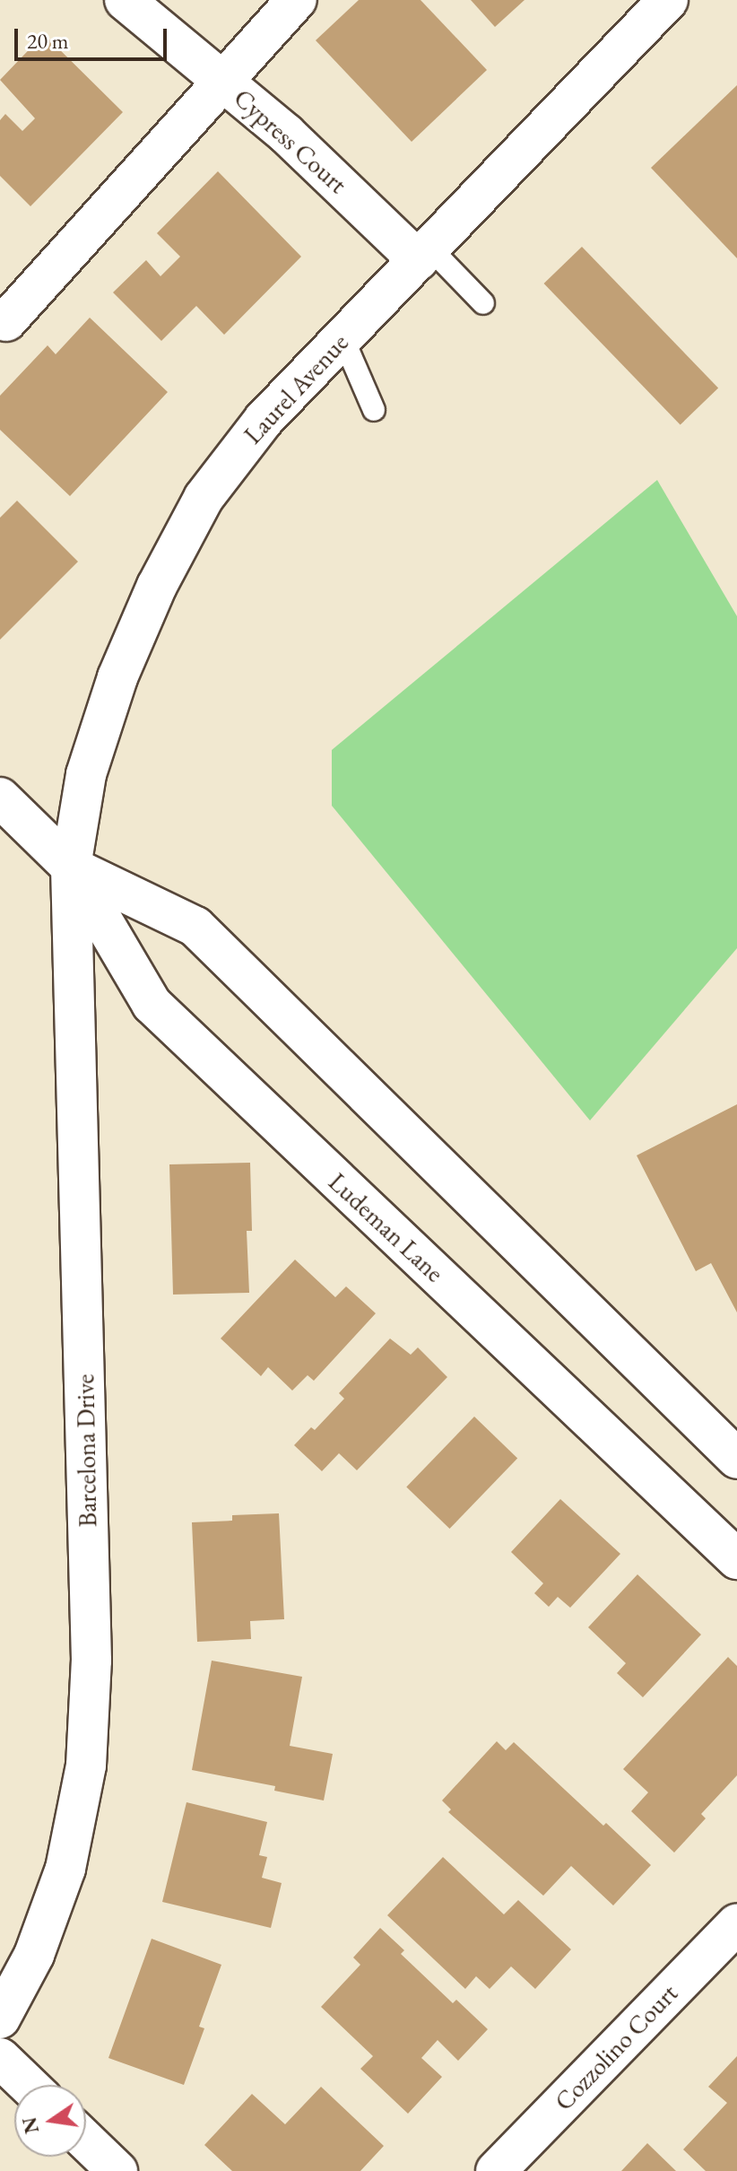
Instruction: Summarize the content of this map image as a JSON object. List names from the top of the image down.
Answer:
{
  "streets": {
    "street": [
      "Cypress Court",
      "Laurel Avenue",
      "Ludeman Lane",
      "Barcelona Drive",
      "Cozzolino Court"
    ]
  },
  "crossings": [
    ["Cypress Court", "Laurel Avenue"],
    ["Laurel Avenue", "Ludeman Lane"],
    ["Laurel Avenue", "Barcelona Drive"],
    ["Ludeman Lane", "Barcelona Drive"]
  ],
  "scale_bar": "20 m",
  "north": "left"
}
